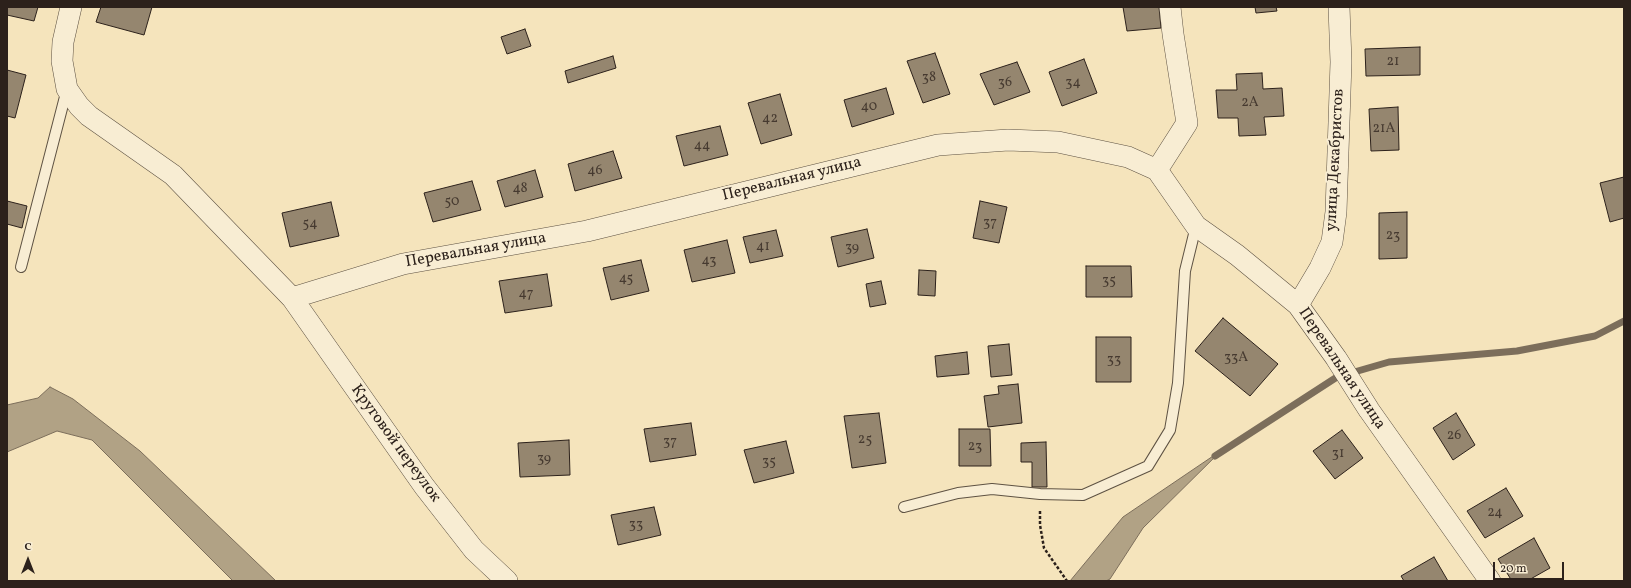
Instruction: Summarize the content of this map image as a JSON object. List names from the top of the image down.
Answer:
{
  "streets": {
    "street": ["улица Декабристов", "Перевальная улица", "Круговой переулок"]
  },
  "crossings": [
    ["улица Декабристов", "Перевальная улица"],
    ["Перевальная улица", "Круговой переулок"]
  ],
  "house_numbers": [
    "21",
    "38",
    "36",
    "34",
    "2А",
    "40",
    "42",
    "21А",
    "44",
    "46",
    "48",
    "50",
    "37",
    "54",
    "23",
    "41",
    "39",
    "43",
    "45",
    "35",
    "47",
    "33А",
    "33",
    "26",
    "25",
    "37",
    "23",
    "31",
    "39",
    "35",
    "24",
    "33"
  ],
  "scale_bar": "20 m",
  "north": "top"
}
